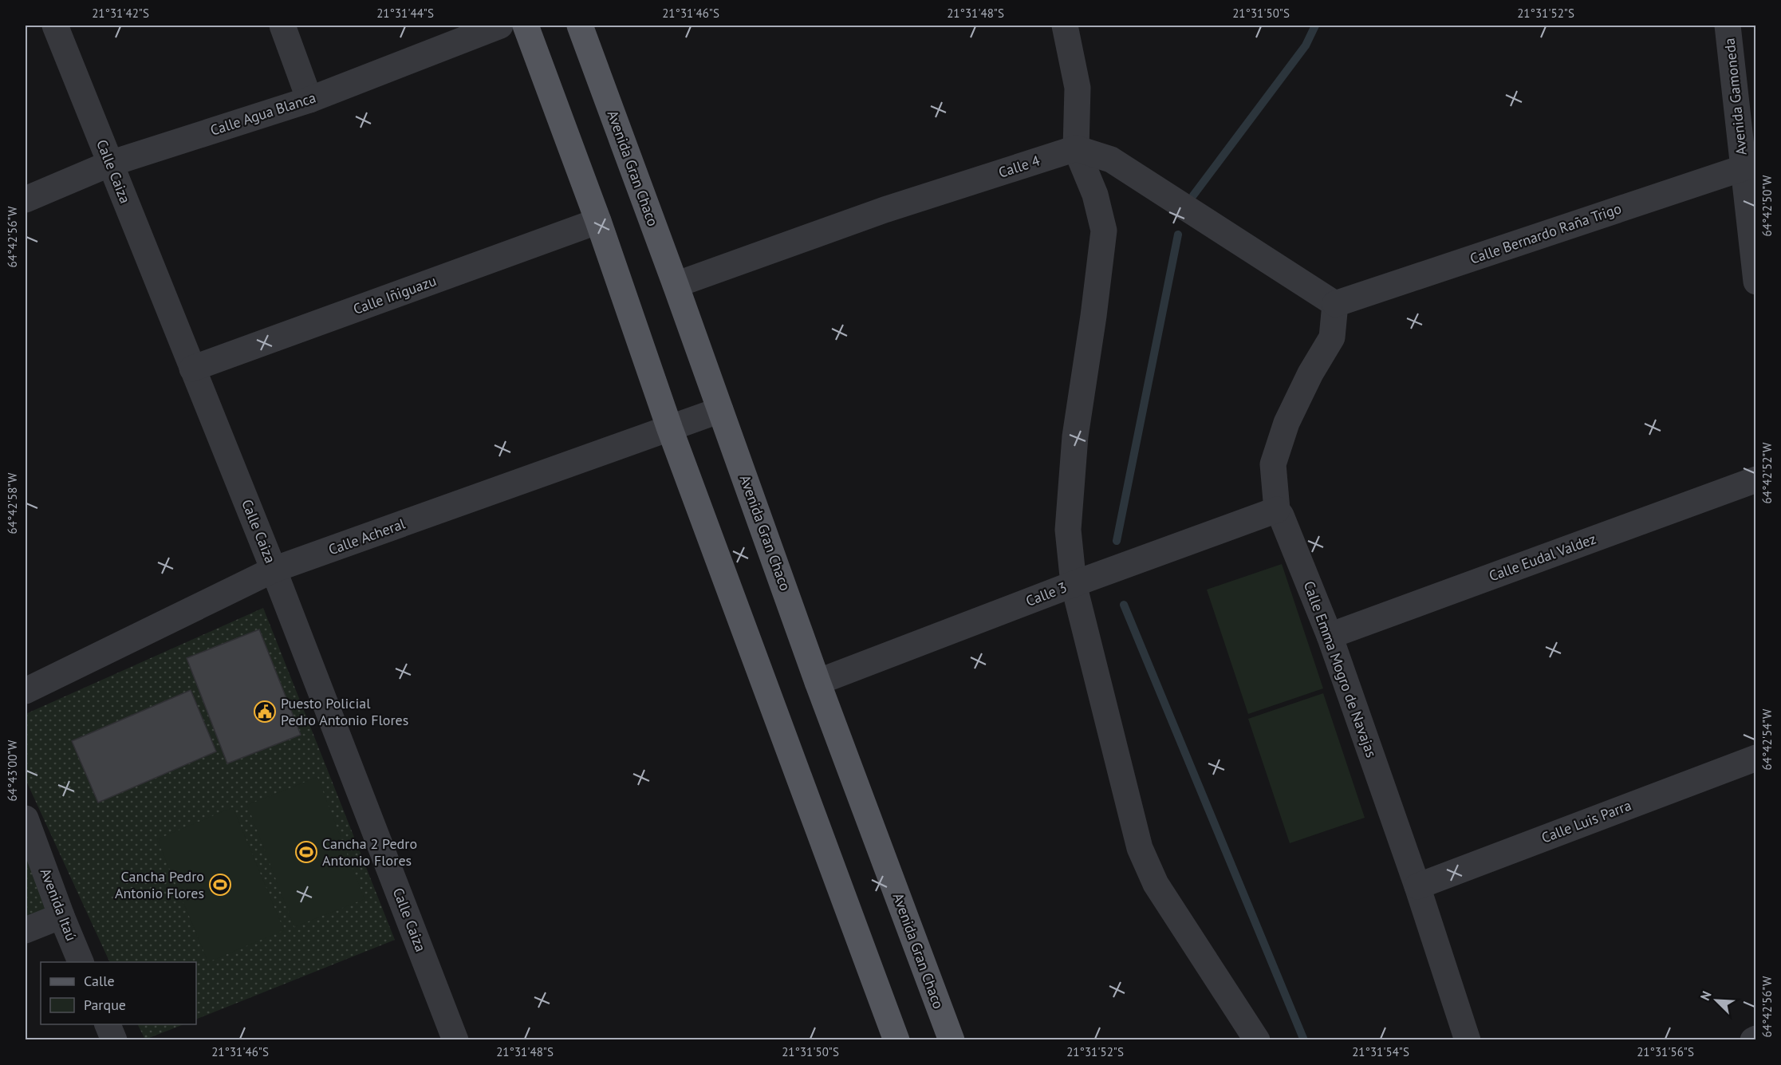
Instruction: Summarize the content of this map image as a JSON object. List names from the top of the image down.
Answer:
{
  "streets": {
    "main road": ["Avenida Gran Chaco"],
    "street": [
      "Avenida Gamoneda",
      "Calle Agua Blanca",
      "Calle 4",
      "Calle Caiza",
      "Calle Bernardo Raña Trigo",
      "Calle Iñiguazu",
      "Calle Acheral",
      "Calle Eudal Valdez",
      "Calle 3",
      "Calle Emma Mogro de Navajas",
      "Calle Luis Parra",
      "Avenida Itaú"
    ]
  },
  "crossings": [
    ["Avenida Gamoneda", "Calle Bernardo Raña Trigo"],
    ["Calle Agua Blanca", "Calle Caiza"],
    ["Calle 4", "Avenida Gran Chaco"],
    ["Avenida Gran Chaco", "Calle Acheral"],
    ["Avenida Gran Chaco", "Calle 3"],
    ["Calle Caiza", "Calle Iñiguazu"],
    ["Calle Caiza", "Calle Acheral"],
    ["Calle Bernardo Raña Trigo", "Calle Emma Mogro de Navajas"],
    ["Calle Eudal Valdez", "Calle Emma Mogro de Navajas"],
    ["Calle 3", "Calle Emma Mogro de Navajas"],
    ["Calle Emma Mogro de Navajas", "Calle Luis Parra"]
  ],
  "places": {
    "public building": ["Puesto Policial Pedro Antonio Flores"],
    "sports": ["Cancha 2 Pedro Antonio Flores", "Cancha Pedro Antonio Flores"]
  },
  "legend": ["Calle", "Parque"],
  "north": "top left",
  "coordinates": [
    "21°31'42\"S",
    "21°31'44\"S",
    "21°31'46\"S",
    "21°31'48\"S",
    "21°31'50\"S",
    "21°31'52\"S",
    "64°42'50\"W",
    "64°42'56\"W",
    "64°42'52\"W",
    "64°42'58\"W",
    "64°42'54\"W",
    "64°43'00\"W",
    "21°31'54\"S",
    "21°31'56\"S"
  ]
}
